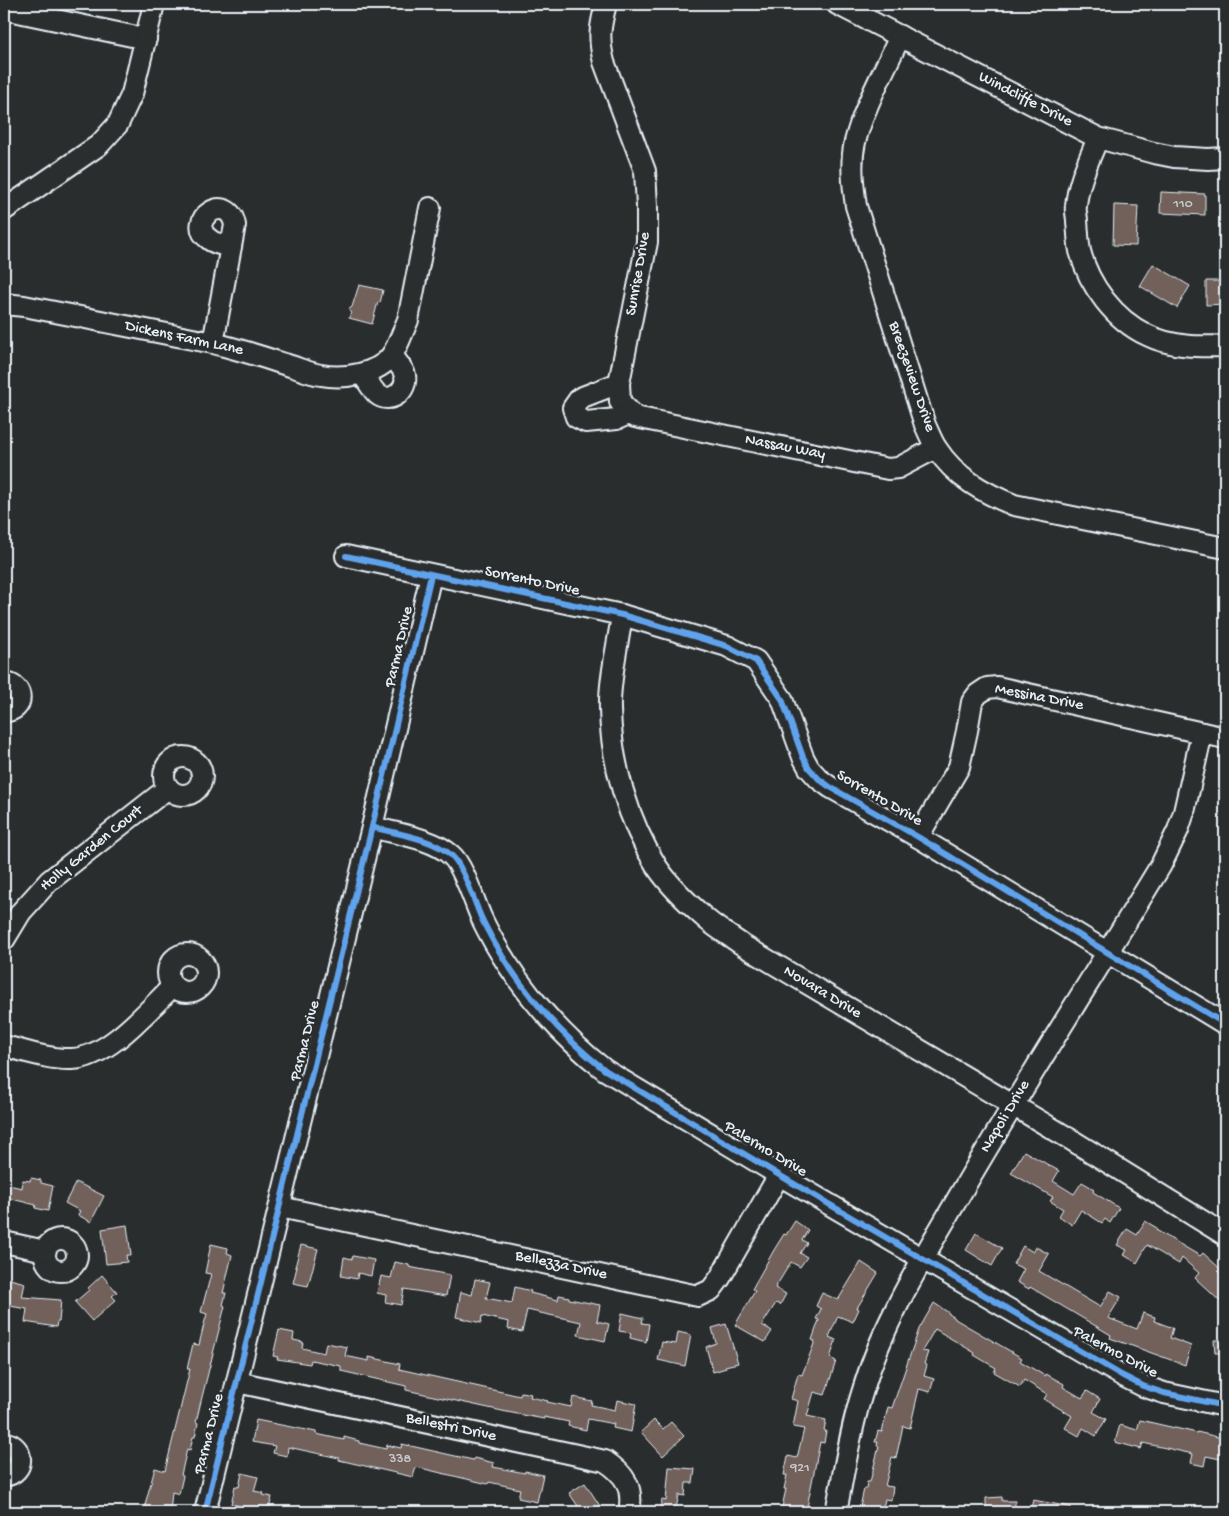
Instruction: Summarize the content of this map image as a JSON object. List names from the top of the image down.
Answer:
{
  "streets": {
    "street": [
      "Windcliffe Drive",
      "Sunrise Drive",
      "Dickens Farm Lane",
      "Breezeview Drive",
      "Nassau Way",
      "Sorrento Drive",
      "Parma Drive",
      "Messina Drive",
      "Holly Garden Court",
      "Novara Drive",
      "Napoli Drive",
      "Palermo Drive",
      "Bellezza Drive",
      "Bellestri Drive"
    ]
  },
  "crossings": [
    ["Windcliffe Drive", "Breezeview Drive"],
    ["Sunrise Drive", "Nassau Way"],
    ["Breezeview Drive", "Nassau Way"],
    ["Sorrento Drive", "Parma Drive"],
    ["Sorrento Drive", "Messina Drive"],
    ["Sorrento Drive", "Novara Drive"],
    ["Sorrento Drive", "Napoli Drive"],
    ["Parma Drive", "Palermo Drive"],
    ["Parma Drive", "Bellezza Drive"],
    ["Parma Drive", "Bellestri Drive"],
    ["Messina Drive", "Napoli Drive"],
    ["Novara Drive", "Napoli Drive"],
    ["Napoli Drive", "Palermo Drive"],
    ["Palermo Drive", "Bellezza Drive"]
  ],
  "house_numbers": ["110", "338", "921"]
}
